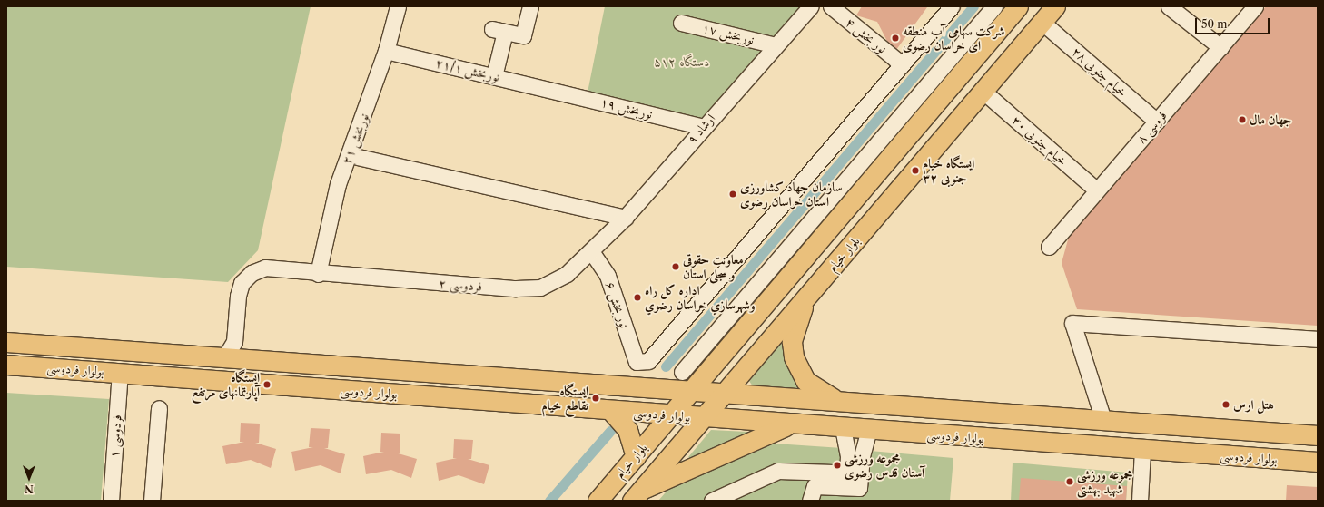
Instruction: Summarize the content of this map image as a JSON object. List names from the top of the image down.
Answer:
{
  "streets": {
    "main road": ["بلوار خیام", "بولوار فردوسی"],
    "street": [
      "نوربخش ۱۷",
      "نور بخش ۴",
      "نوربخش ۲۱/۱",
      "خیام جنوبی ۲۸",
      "نوربخش ۱۹",
      "فروسی ۸",
      "ارشاد ۹",
      "نوربخش ۲۱",
      "خیام جنوبی ۳۰",
      "فردوسی ۲",
      "نور بخش ۶",
      "فردوسی ۱"
    ]
  },
  "crossings": [
    ["نوربخش ۱۷", "ارشاد ۹"],
    ["نور بخش ۴", "نور بخش ۶"],
    ["نوربخش ۲۱/۱", "نوربخش ۱۹"],
    ["نوربخش ۲۱/۱", "نوربخش ۲۱"],
    ["خیام جنوبی ۲۸", "فروسی ۸"],
    ["خیام جنوبی ۲۸", "بلوار خیام"],
    ["نوربخش ۱۹", "ارشاد ۹"],
    ["فروسی ۸", "خیام جنوبی ۳۰"],
    ["ارشاد ۹", "فردوسی ۲"],
    ["ارشاد ۹", "نور بخش ۶"],
    ["نوربخش ۲۱", "فردوسی ۲"],
    ["خیام جنوبی ۳۰", "بلوار خیام"],
    ["بلوار خیام", "بولوار فردوسی"],
    ["فردوسی ۲", "نور بخش ۶"],
    ["فردوسی ۲", "بولوار فردوسی"],
    ["بولوار فردوسی", "فردوسی ۱"]
  ],
  "parks": ["۵۱۲ دستگاه"],
  "places": [
    "شرکت سهامی آب منطقه ای خراسان رضوی",
    "جهان مال",
    "ایستگاه خیام جنوبی ۳۲",
    "سازمان جهاد کشاورزی استان خراسان رضوی",
    "معاونت حقوقی و سجلی استان",
    "اداره كل راه وشهرسازي خراسان رضوي",
    "ایستگاه آپارتمانهای مرتفع",
    "ایستگاه تقاطع خیام",
    "هتل ارس",
    "مجموعه ورزشی آستان قدس رضوی",
    "مجموعه ورزشی شهید بهشتی"
  ],
  "scale_bar": "50 m",
  "north": "bottom"
}
